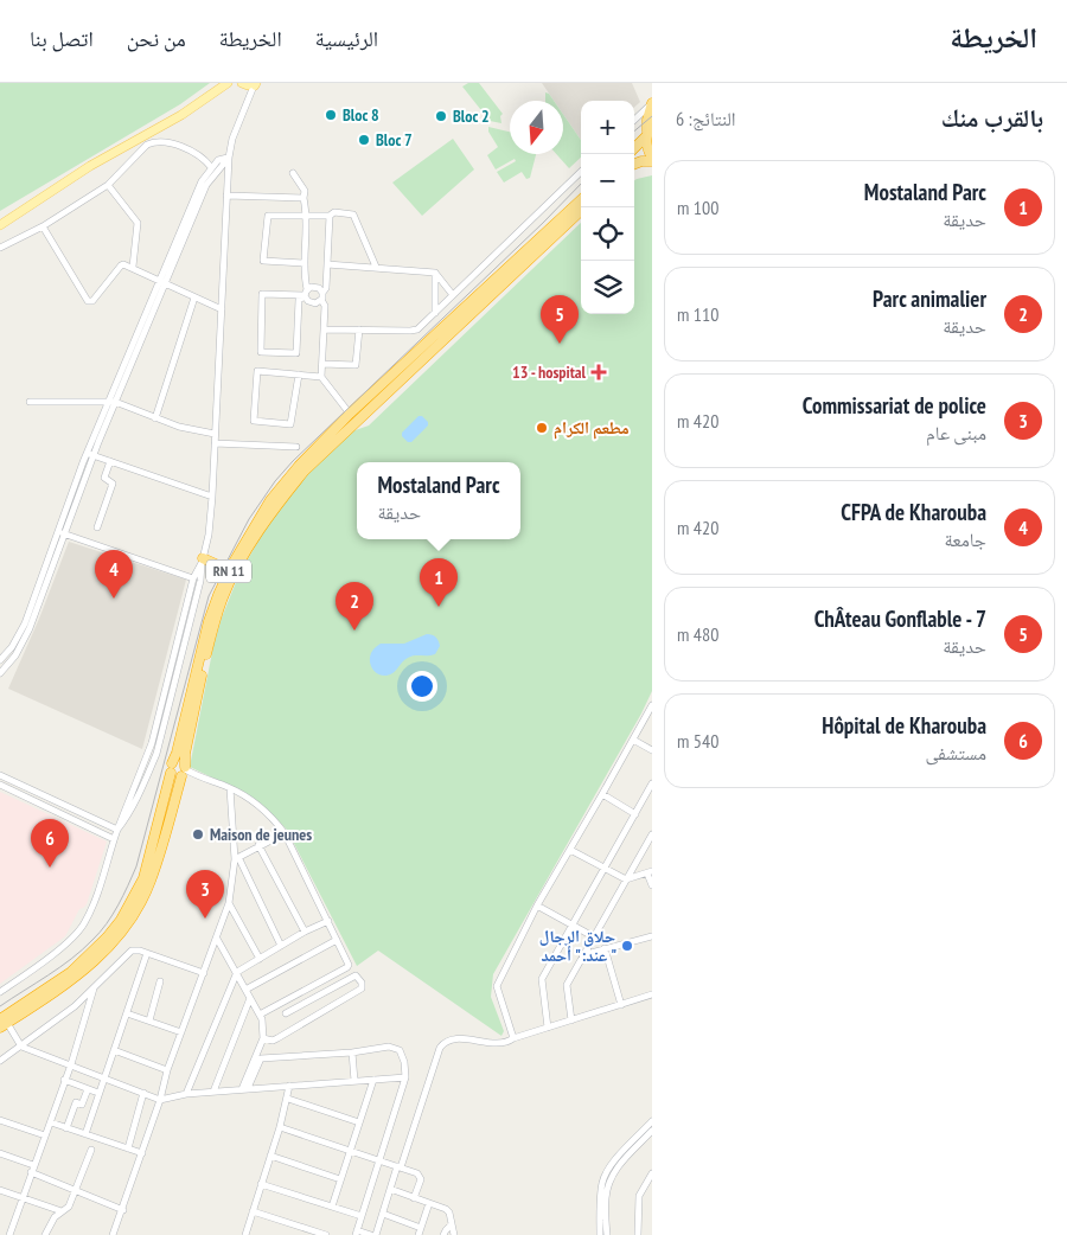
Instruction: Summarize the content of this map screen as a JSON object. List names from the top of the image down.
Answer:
{
  "streets": {
    "highway": ["RN 11"]
  },
  "places": {
    "other": [
      "Bloc 8",
      "Bloc 2",
      "Bloc 7",
      "مطعم الكرام",
      "Maison de jeunes",
      "حلاق الرجال عند: \" أحمد \""
    ],
    "health": ["13 - hospital"]
  },
  "north": "bottom",
  "page": {
    "header": "الخريطة",
    "nav": [
      "الرئيسية",
      "الخريطة",
      "من نحن",
      "اتصل بنا"
    ],
    "heading": ["بالقرب منك", "النتائج: 6"],
    "map_buttons": ["+", "−"],
    "list": [
      {
        "mark": "1",
        "name": "Mostaland Parc",
        "note": "حديقة",
        "value": "100 m"
      },
      {
        "mark": "2",
        "name": "Parc animalier",
        "note": "حديقة",
        "value": "110 m"
      },
      {
        "mark": "3",
        "name": "Commissariat de police",
        "note": "مبنى عام",
        "value": "420 m"
      },
      {
        "mark": "4",
        "name": "CFPA de Kharouba",
        "note": "جامعة",
        "value": "420 m"
      },
      {
        "mark": "5",
        "name": "7 - ChÂteau Gonflable",
        "note": "حديقة",
        "value": "480 m"
      },
      {
        "mark": "6",
        "name": "Hôpital de Kharouba",
        "note": "مستشفى",
        "value": "540 m"
      }
    ],
    "pins": [
      "5",
      "4",
      "1",
      "2",
      "6",
      "3"
    ],
    "popup": ["Mostaland Parc", "حديقة"]
  }
}
